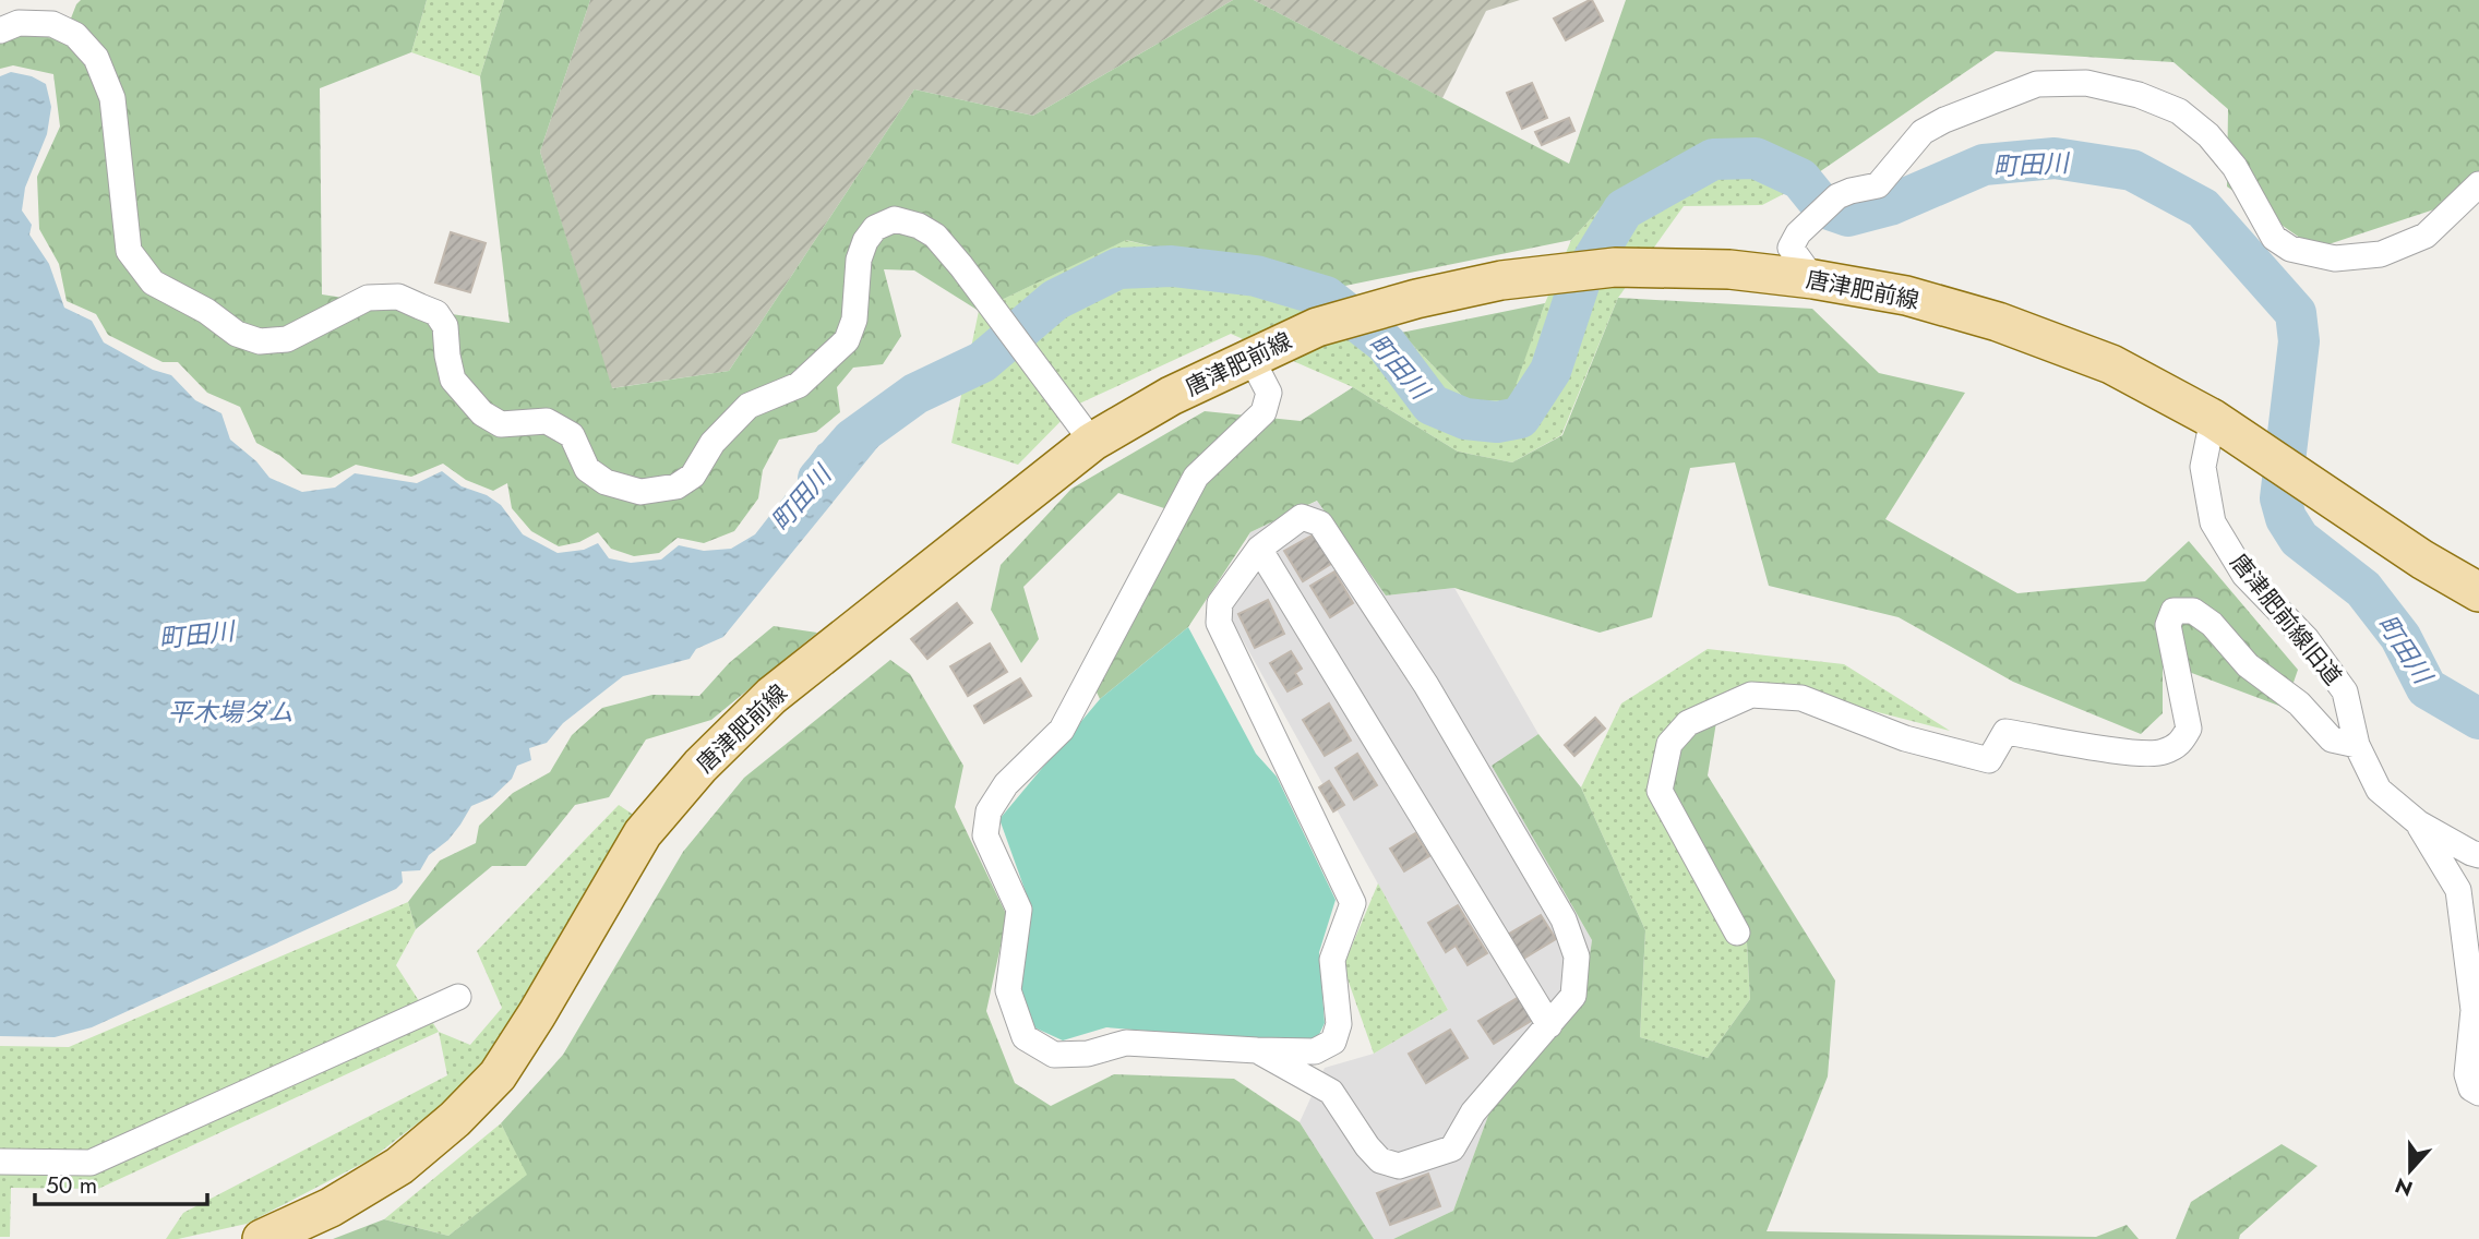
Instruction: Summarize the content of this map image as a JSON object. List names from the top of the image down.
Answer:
{
  "streets": {
    "main road": ["唐津肥前線"],
    "street": ["唐津肥前線旧道"]
  },
  "crossings": [
    ["唐津肥前線", "唐津肥前線旧道"]
  ],
  "water": ["町田川", "平木場ダム"],
  "scale_bar": "50 m",
  "north": "bottom"
}
